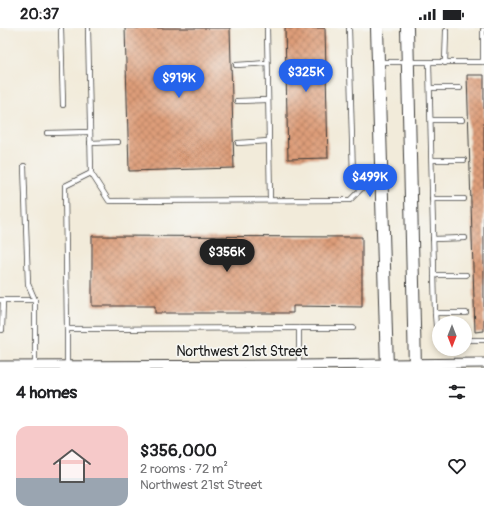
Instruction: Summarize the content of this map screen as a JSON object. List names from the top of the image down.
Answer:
{
  "streets": {
    "street": ["Northwest 21st Street"]
  },
  "north": "bottom",
  "page": {
    "status": "20:37",
    "price": [
      "$325K",
      "$919K",
      "$499K",
      "$356K"
    ],
    "heading": "4 homes",
    "list": [
      {
        "name": "$356,000",
        "note": "2 rooms · 72 m² · Northwest 21st Street"
      }
    ]
  }
}
